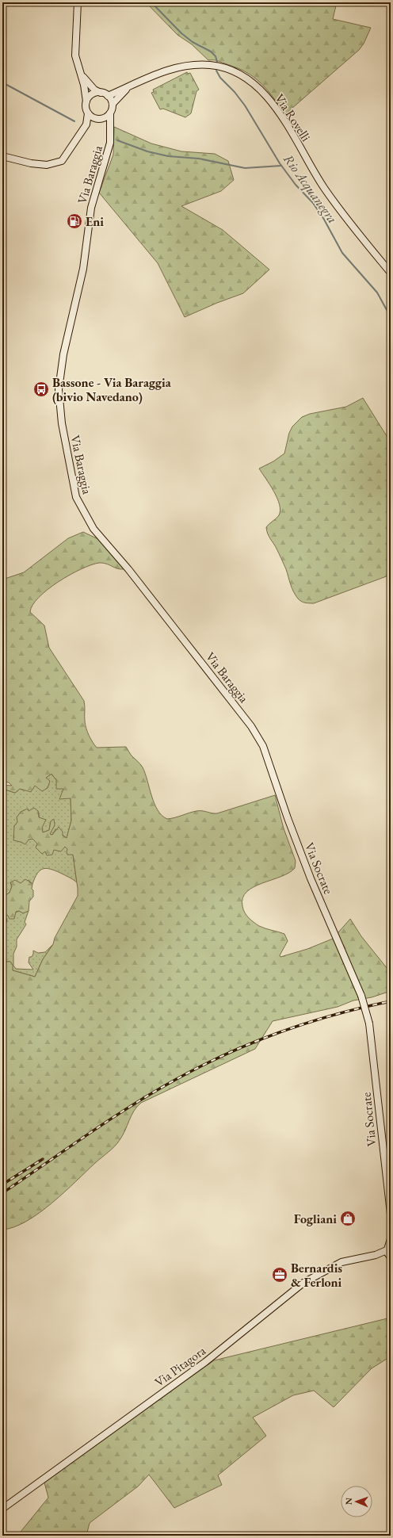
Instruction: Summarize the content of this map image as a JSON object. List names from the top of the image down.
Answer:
{
  "streets": {
    "street": [
      "Via Rovelli",
      "Via Baraggia",
      "Via Socrate",
      "Via Pitagora"
    ]
  },
  "crossings": [
    ["Via Rovelli", "Via Baraggia"],
    ["Via Baraggia", "Via Socrate"]
  ],
  "water": ["Rio Acquanegra"],
  "places": {
    "fuel station": ["Eni"],
    "bus stop": ["Bassone - Via Baraggia (bivio Navedano)"],
    "shop": ["Fogliani"],
    "office": ["Bernardis & Ferloni"]
  },
  "north": "left"
}
